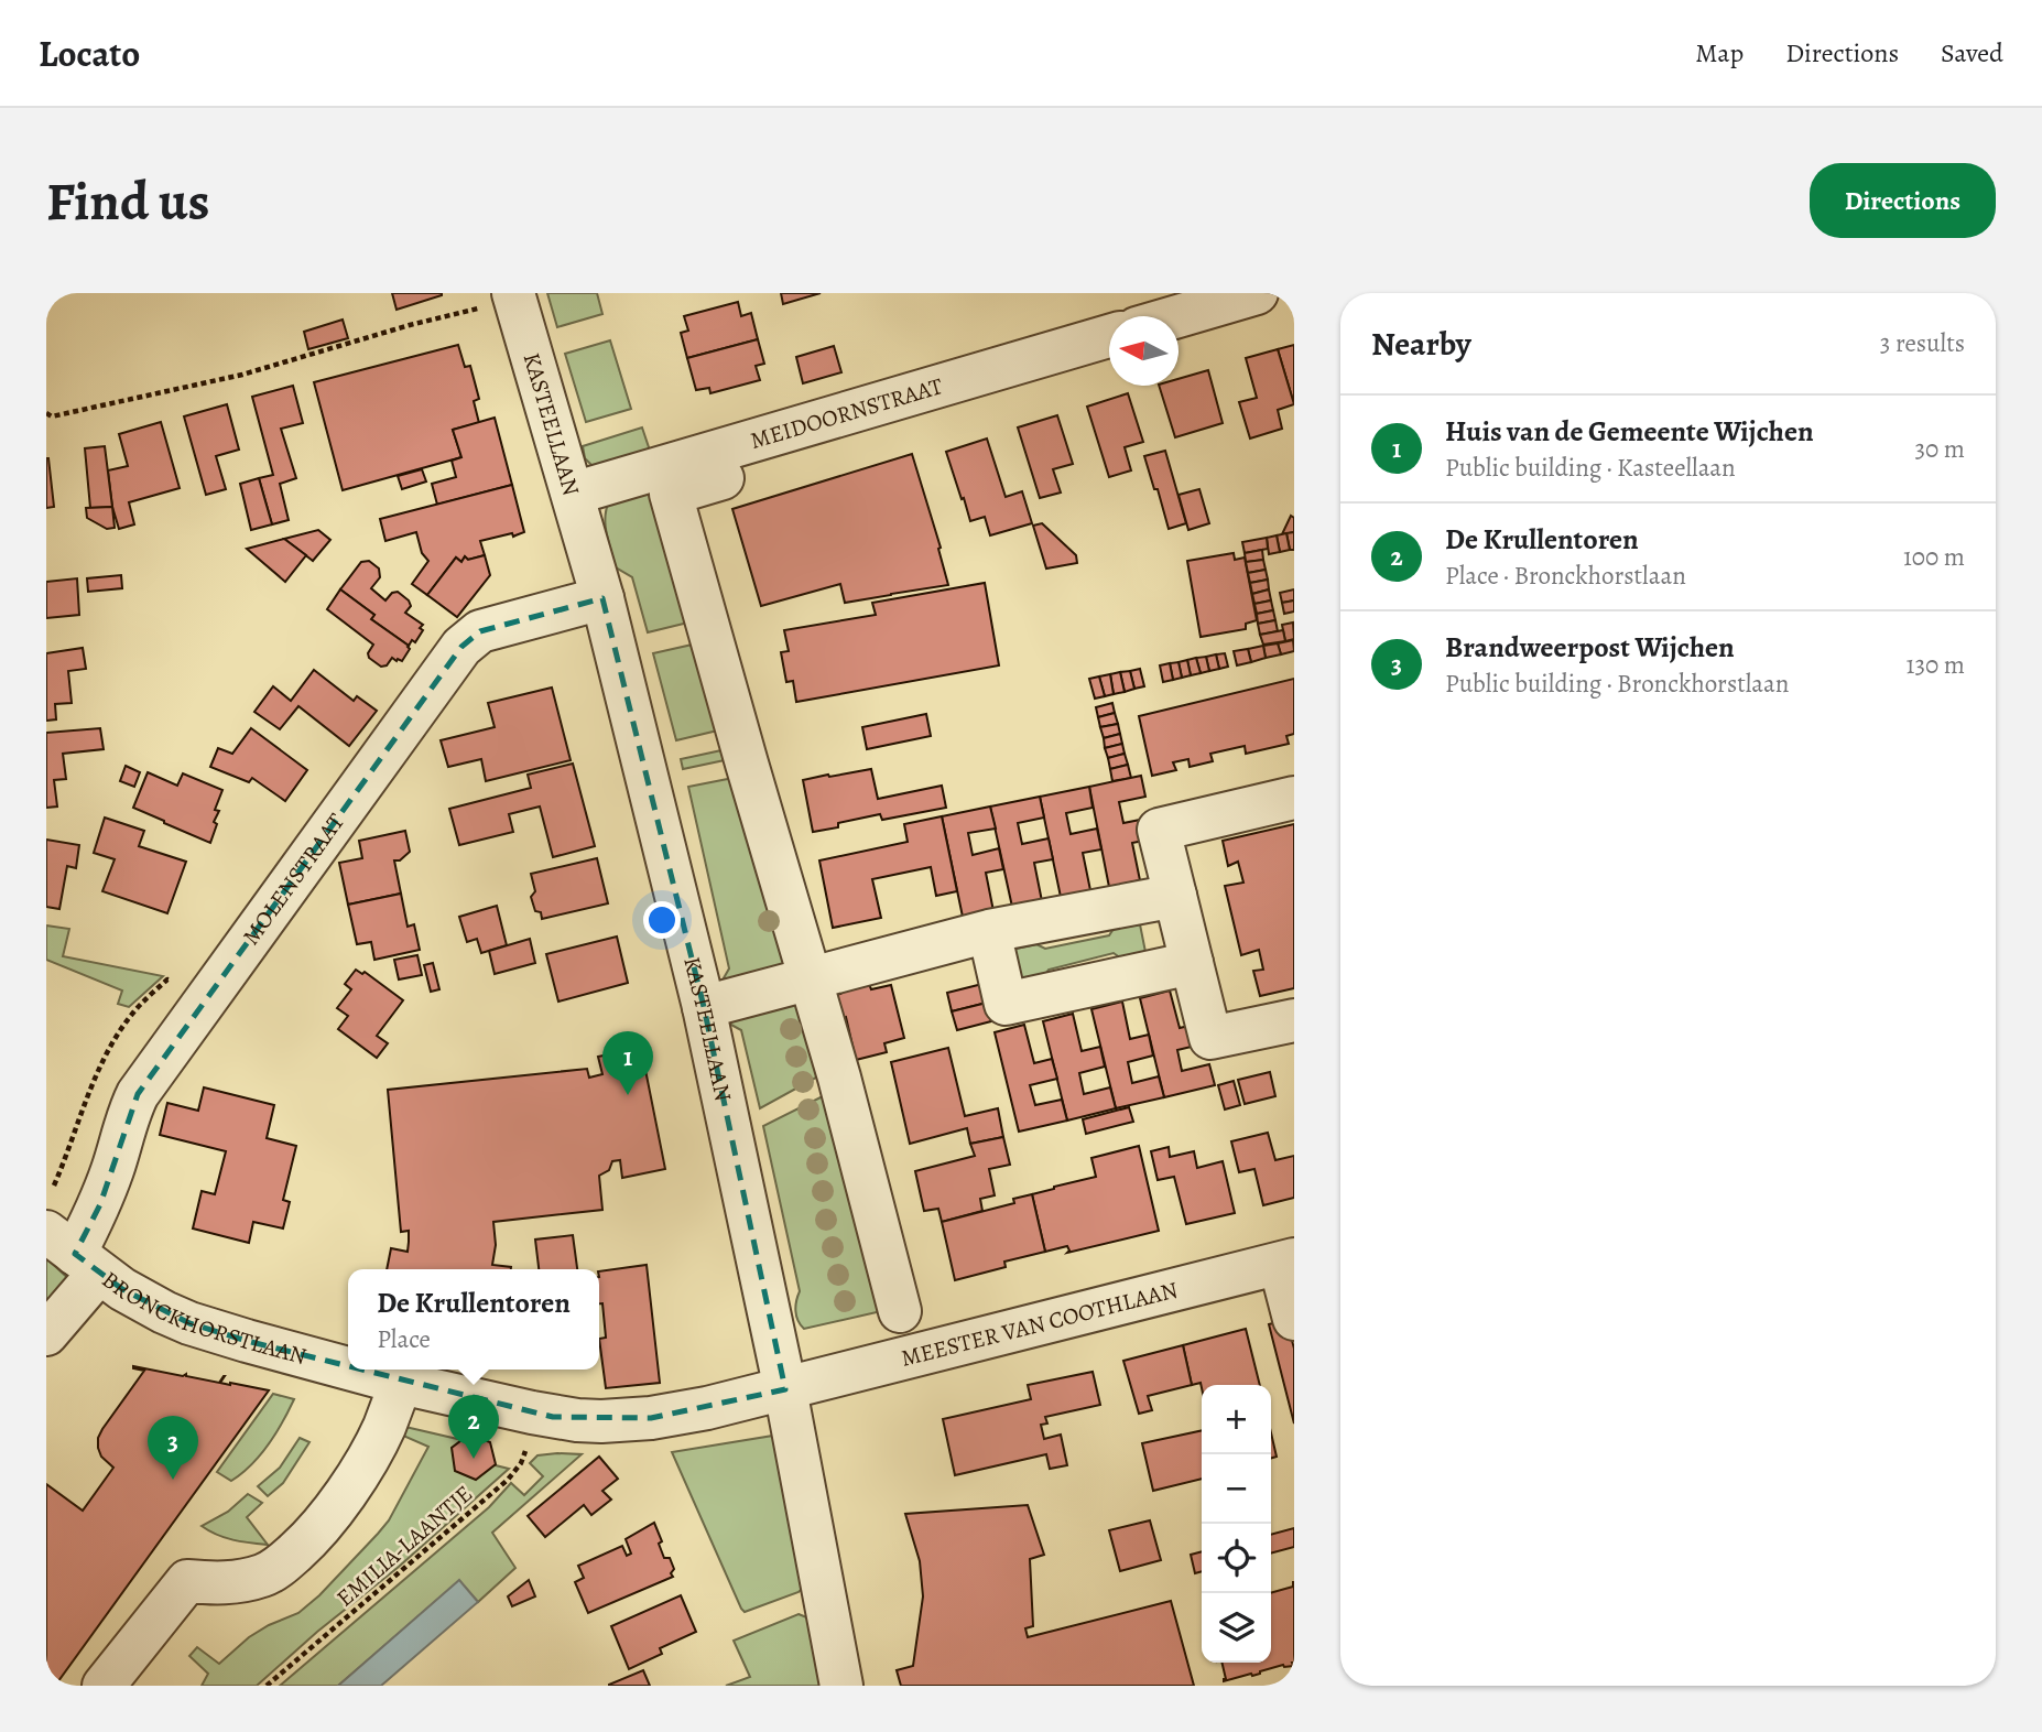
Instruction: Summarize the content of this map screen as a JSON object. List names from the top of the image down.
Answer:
{
  "streets": {
    "street": [
      "MEIDOORNSTRAAT",
      "KASTEELLAAN",
      "MOLENSTRAAT",
      "BRONCKHORSTLAAN",
      "MEESTER VAN COOTHLAAN"
    ],
    "path": ["EMILIA-LAANTJE"]
  },
  "crossings": [
    ["MEIDOORNSTRAAT", "KASTEELLAAN"],
    ["KASTEELLAAN", "MOLENSTRAAT"],
    ["KASTEELLAAN", "BRONCKHORSTLAAN"],
    ["KASTEELLAAN", "MEESTER VAN COOTHLAAN"],
    ["MOLENSTRAAT", "BRONCKHORSTLAAN"],
    ["BRONCKHORSTLAAN", "MEESTER VAN COOTHLAAN"],
    ["BRONCKHORSTLAAN", "EMILIA-LAANTJE"]
  ],
  "north": "left",
  "page": {
    "header": "Locato",
    "nav": ["Map", "Directions", "Saved"],
    "buttons": "Directions",
    "title": "Find us",
    "heading": ["Nearby", "3 results"],
    "list": [
      {
        "mark": "1",
        "name": "Huis van de Gemeente Wijchen",
        "note": "Public building · Kasteellaan",
        "value": "30 m"
      },
      {
        "mark": "2",
        "name": "De Krullentoren",
        "note": "Place · Bronckhorstlaan",
        "value": "100 m"
      },
      {
        "mark": "3",
        "name": "Brandweerpost Wijchen",
        "note": "Public building · Bronckhorstlaan",
        "value": "130 m"
      }
    ],
    "pins": ["1", "2", "3"],
    "popup": ["De Krullentoren", "Place"],
    "map_buttons": ["+", "−"]
  }
}
